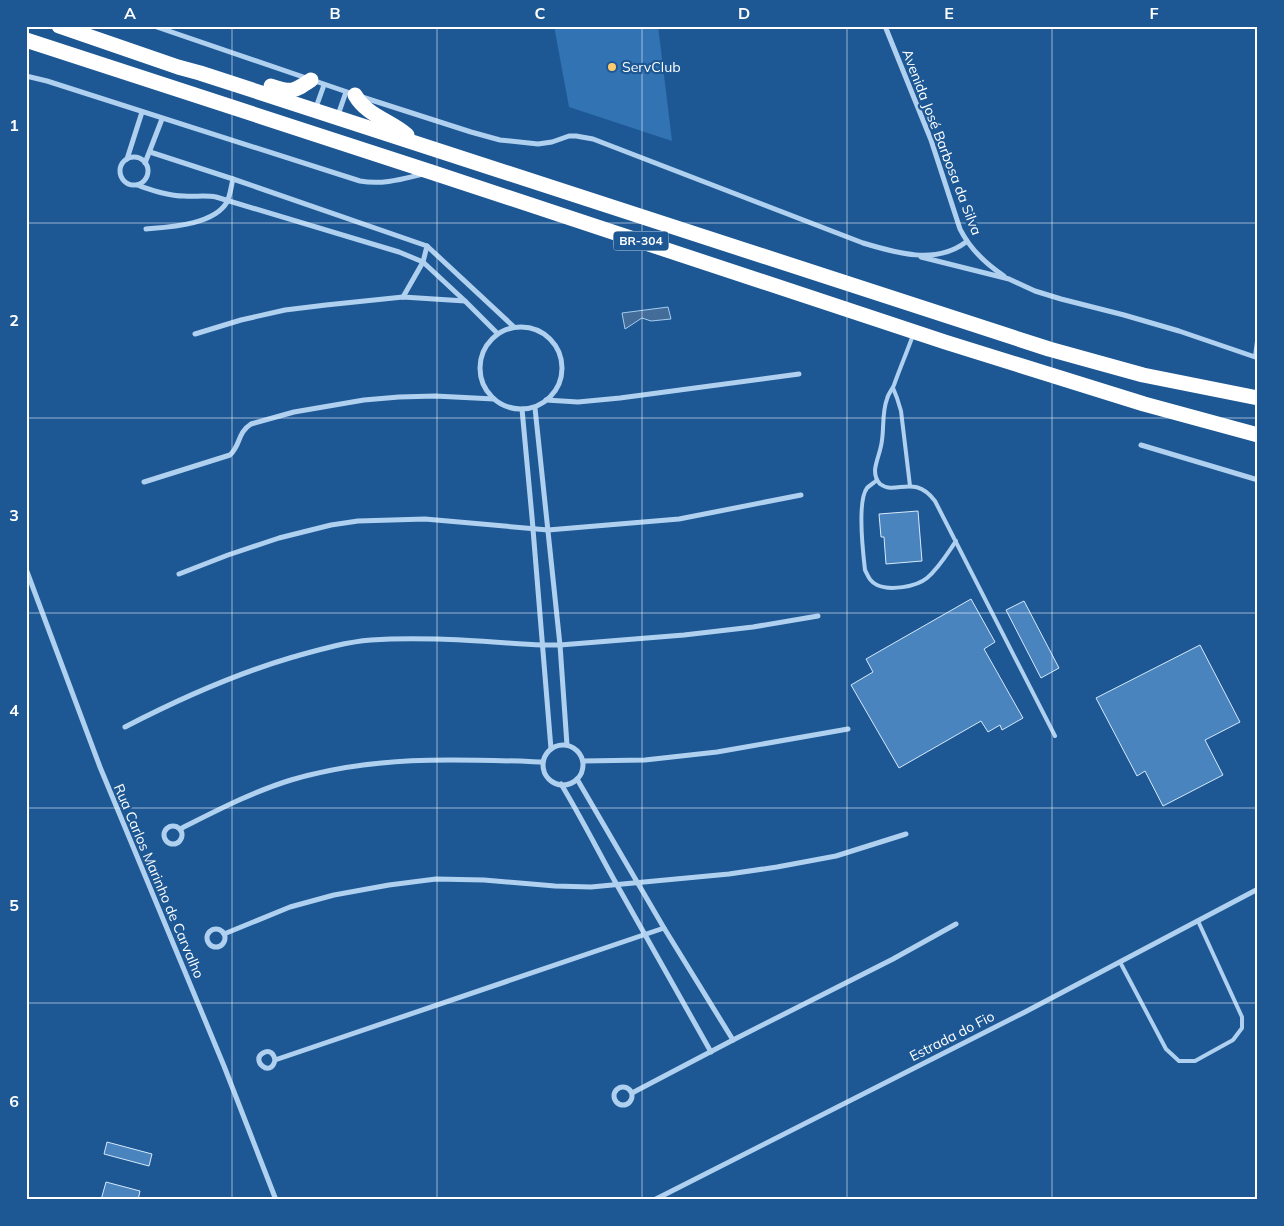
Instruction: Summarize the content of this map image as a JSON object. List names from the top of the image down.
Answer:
{
  "streets": {
    "highway": ["BR-304"],
    "street": ["Avenida José Barbosa da Silva", "Rua Carlos Marinho de Carvalho", "Estrada do Fio"]
  },
  "places": ["ServClub"],
  "grid": {
    "columns": [
      "A",
      "B",
      "C",
      "D",
      "E",
      "F"
    ],
    "rows": [
      "1",
      "2",
      "3",
      "4",
      "5",
      "6"
    ]
  }
}
